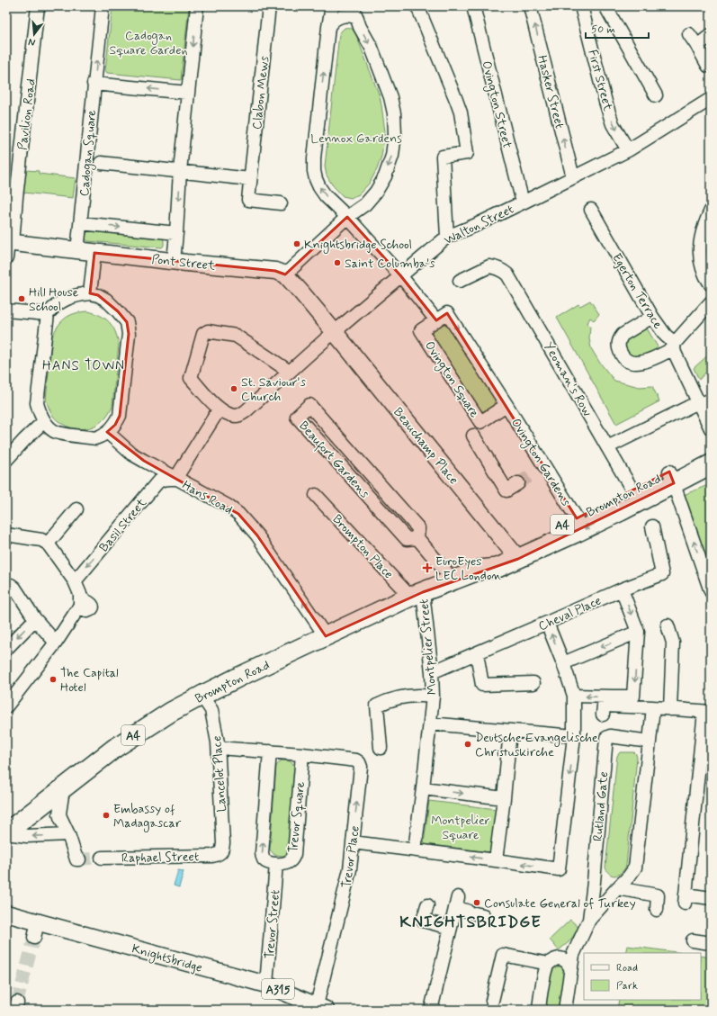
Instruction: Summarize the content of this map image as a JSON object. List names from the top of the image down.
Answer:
{
  "streets": {
    "highway": ["Brompton Road", "A4"],
    "main road": [
      "Pont Street",
      "Beauchamp Place",
      "Knightsbridge",
      "A315"
    ],
    "street": [
      "First Street",
      "Hasker Street",
      "Clabon Mews",
      "Ovington Street",
      "Pavilion Road",
      "Cadogan Square",
      "Walton Street",
      "Egerton Terrace",
      "Ovington Square",
      "Yeoman's Row",
      "Beaufort Gardens",
      "Ovington Gardens",
      "Hans Road",
      "Basil Street",
      "Brompton Place",
      "Cheval Place",
      "Montpelier Street",
      "Lancelot Place",
      "Rutland Gate",
      "Trevor Square",
      "Raphael Street",
      "Trevor Place",
      "Trevor Street"
    ]
  },
  "crossings": [
    ["First Street", "Walton Street"],
    ["Hasker Street", "Walton Street"],
    ["Ovington Street", "Walton Street"],
    ["Pavilion Road", "Pont Street"],
    ["Cadogan Square", "Pont Street"],
    ["Walton Street", "Ovington Square"],
    ["Walton Street", "Beauchamp Place"],
    ["Ovington Square", "Ovington Gardens"],
    ["Yeoman's Row", "Brompton Road"],
    ["Beauchamp Place", "Brompton Road"],
    ["Beaufort Gardens", "Brompton Road"],
    ["Ovington Gardens", "Brompton Road"],
    ["Brompton Road", "Hans Road"],
    ["Brompton Road", "Brompton Place"],
    ["Brompton Road", "Montpelier Street"],
    ["Brompton Road", "Lancelot Place"],
    ["Hans Road", "Basil Street"],
    ["Brompton Place", "Montpelier Street"],
    ["Cheval Place", "Montpelier Street"],
    ["Lancelot Place", "Raphael Street"],
    ["Trevor Square", "Trevor Place"],
    ["Trevor Square", "Trevor Street"],
    ["Trevor Place", "Knightsbridge"],
    ["Trevor Street", "Knightsbridge"]
  ],
  "one_way": ["Hans Road", "Trevor Square"],
  "districts": ["HANS TOWN", "KNIGHTSBRIDGE"],
  "parks": ["Cadogan Square Garden", "Lennox Gardens", "Montpelier Square"],
  "places": {
    "other": [
      "Knightsbridge School",
      "Saint Columba's",
      "Hill House School",
      "St. Saviour's Church",
      "The Capital Hotel",
      "Deutsche Evangelische Christuskirche",
      "Embassy of Madagascar",
      "Consulate General of Turkey"
    ],
    "health": ["EuroEyes LEC London"]
  },
  "legend": ["Road", "Park"],
  "scale_bar": "50 m",
  "north": "bottom"
}
